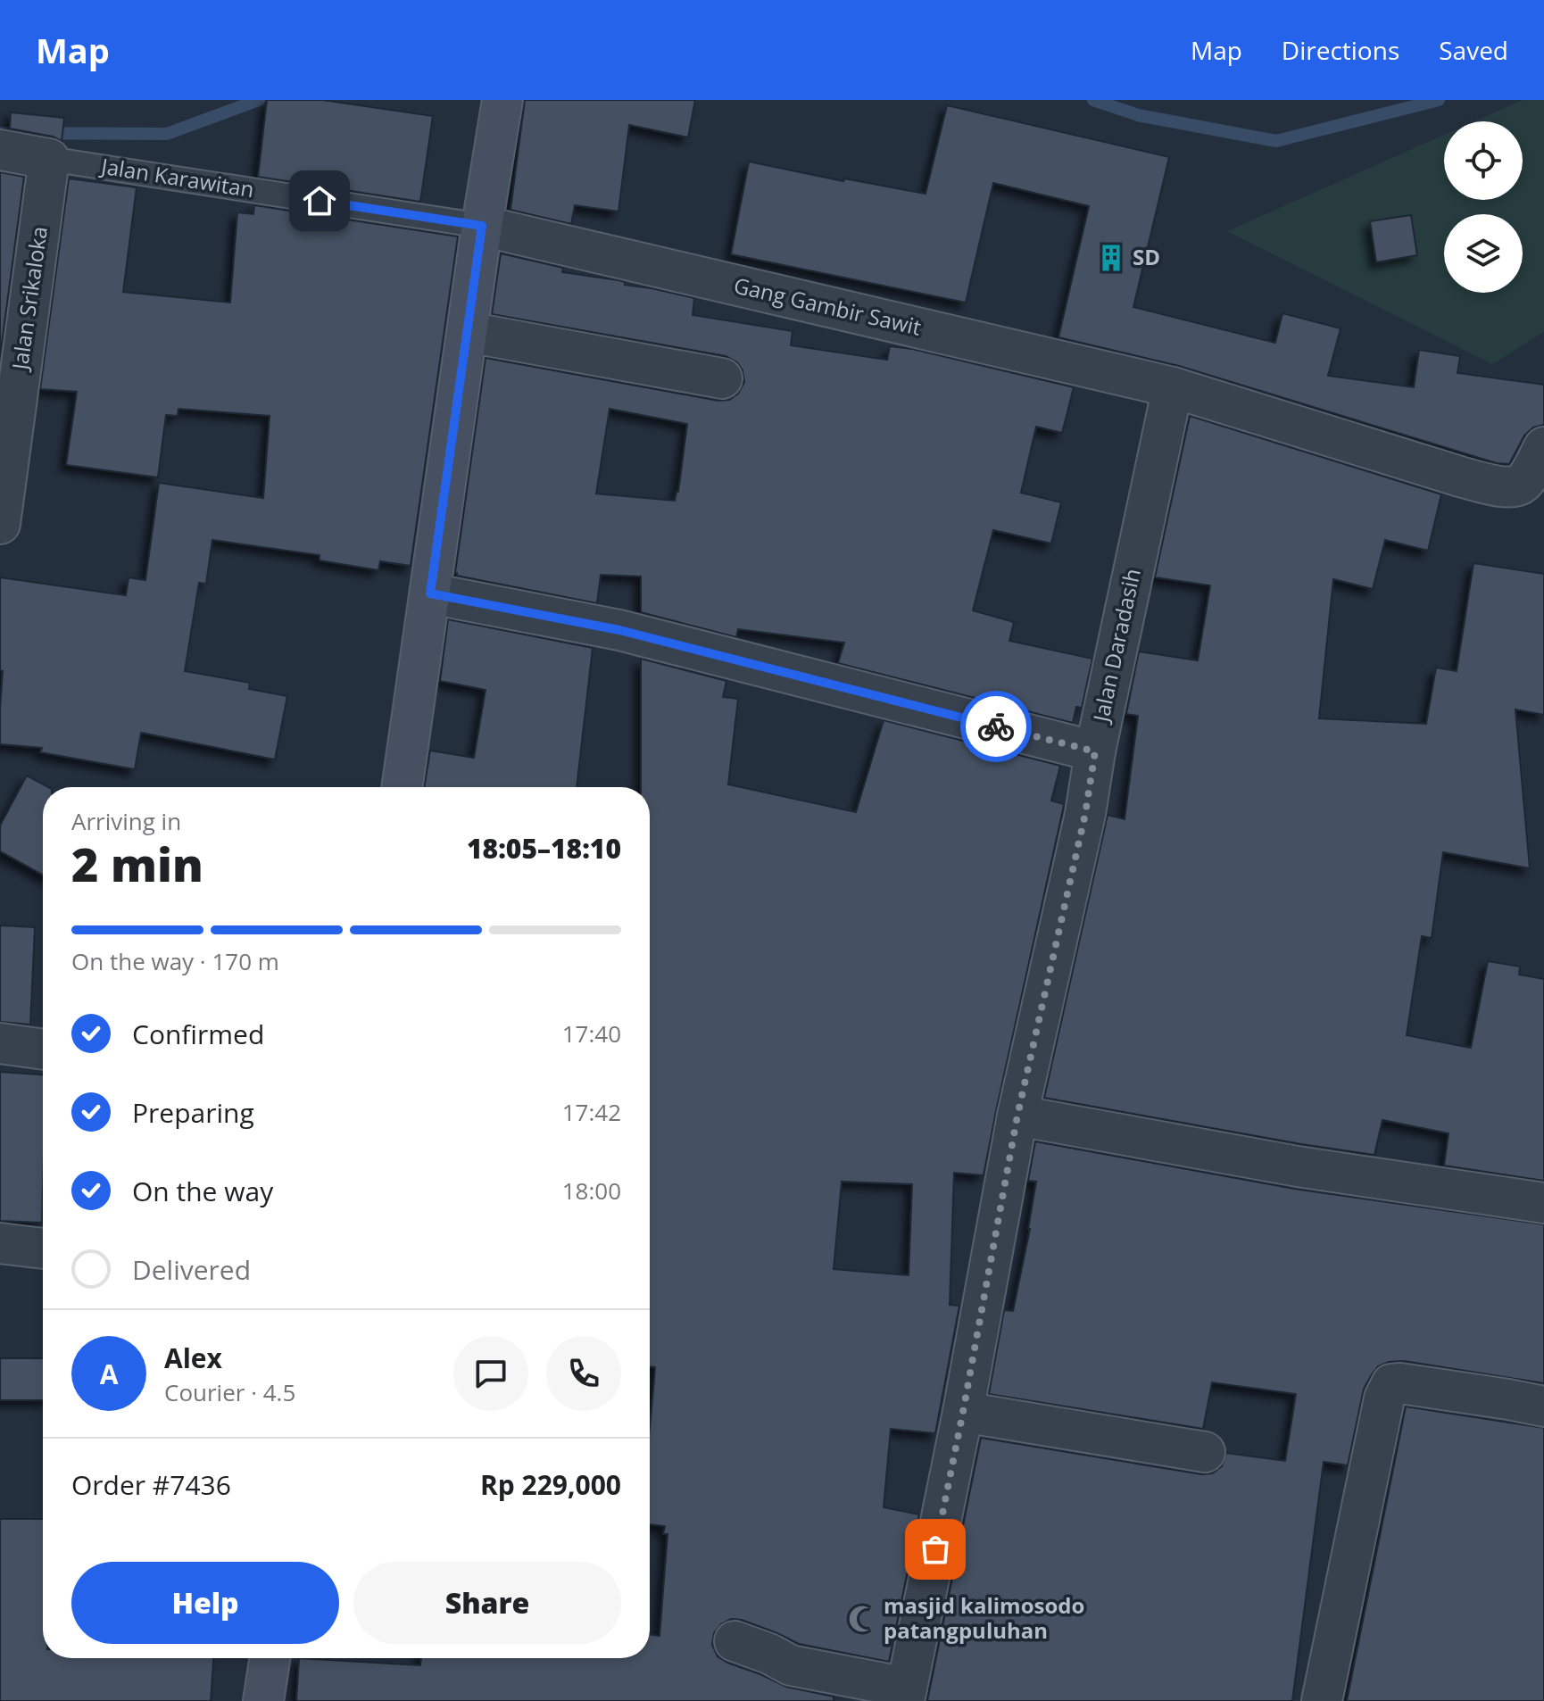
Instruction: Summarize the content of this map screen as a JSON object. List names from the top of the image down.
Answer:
{
  "streets": {
    "street": [
      "Jalan Karawitan",
      "Jalan Srikaloka",
      "Gang Gambir Sawit",
      "Jalan Daradasih"
    ]
  },
  "crossings": [
    ["Jalan Karawitan", "Jalan Srikaloka"],
    ["Jalan Karawitan", "Gang Gambir Sawit"],
    ["Gang Gambir Sawit", "Jalan Daradasih"]
  ],
  "places": {
    "building": ["SD"],
    "mosque": ["masjid kalimosodo patangpuluhan"]
  },
  "page": {
    "header": "Map",
    "nav": ["Map", "Directions", "Saved"],
    "heading": ["2 min", "Arriving in", "18:05–18:10"],
    "panel": [
      "Alex",
      "Courier · 4.5",
      "Order #7436",
      "Rp 229,000"
    ],
    "bar": "On the way · 170 m",
    "list": [
      ["Confirmed", "17:40"],
      ["Preparing", "17:42"],
      ["On the way", "18:00"],
      "Delivered"
    ],
    "round": "A",
    "buttons": ["Help", "Share"]
  }
}
